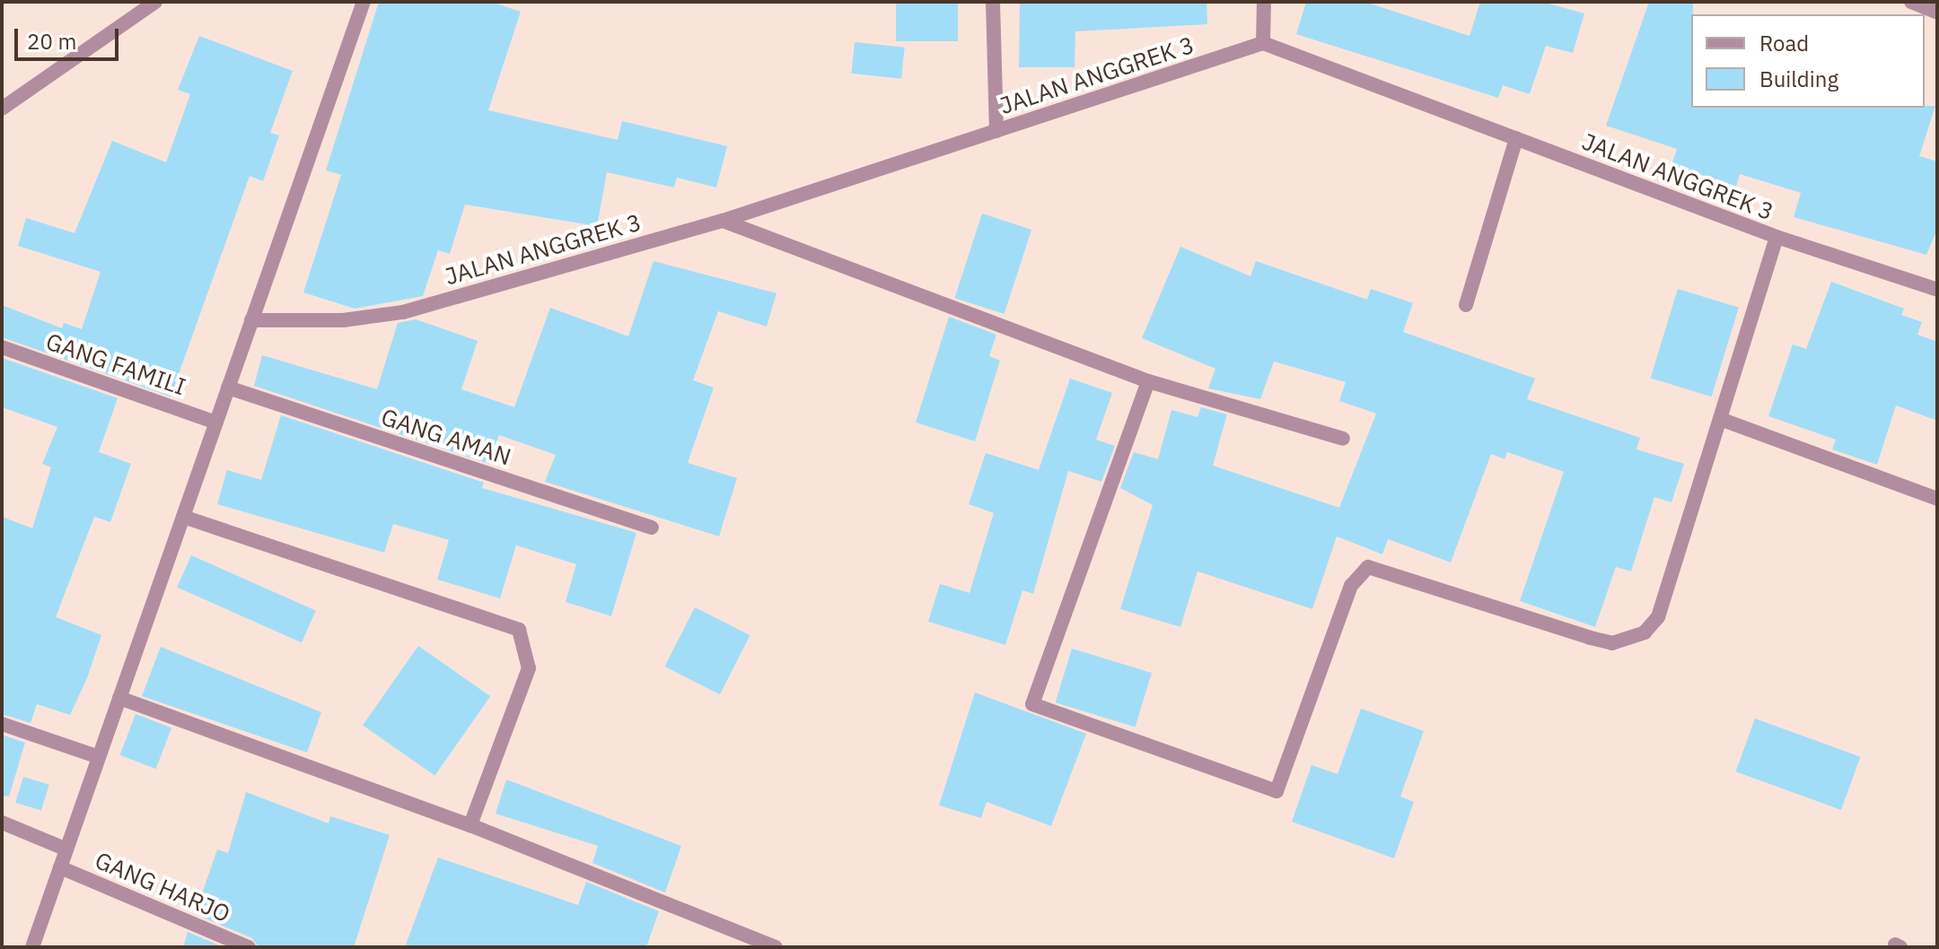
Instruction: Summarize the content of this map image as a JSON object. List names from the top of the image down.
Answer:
{
  "streets": {
    "street": [
      "JALAN ANGGREK 3",
      "GANG FAMILI",
      "GANG AMAN",
      "GANG HARJO"
    ]
  },
  "legend": ["Road", "Building"],
  "scale_bar": "20 m"
}
